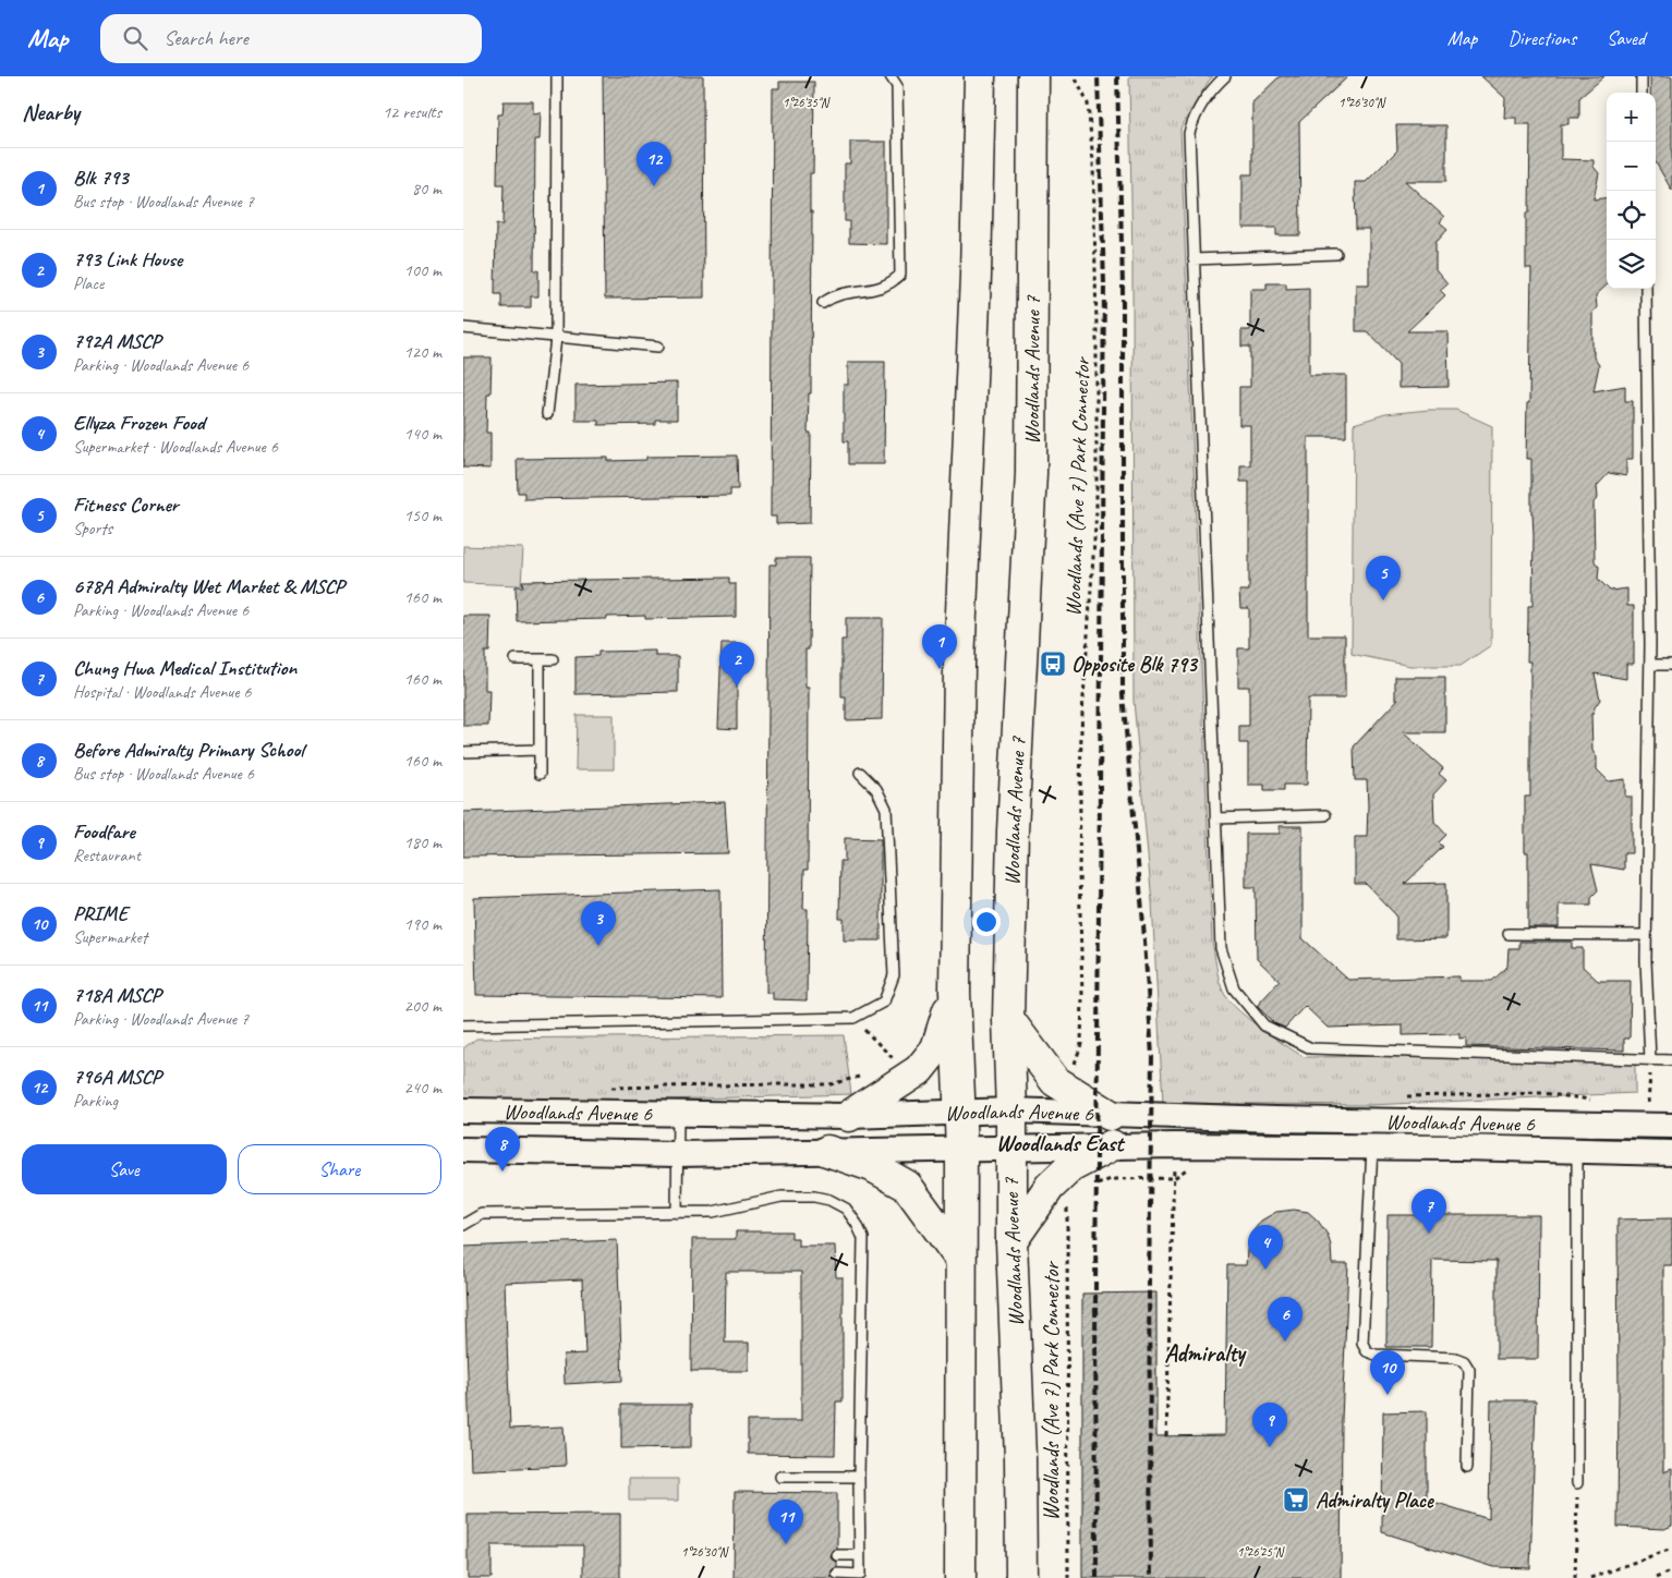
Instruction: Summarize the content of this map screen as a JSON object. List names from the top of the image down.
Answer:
{
  "streets": {
    "main road": ["Woodlands Avenue 7"],
    "street": ["Woodlands Avenue 6"],
    "path": ["Woodlands (Ave 7) Park Connector"]
  },
  "crossings": [
    ["Woodlands Avenue 7", "Woodlands Avenue 6"]
  ],
  "districts": ["Woodlands East", "Admiralty"],
  "places": {
    "bus stop": ["Opposite Blk 793"],
    "supermarket": ["Admiralty Place"]
  },
  "page": {
    "header": "Map",
    "search": "Search here",
    "nav": ["Map", "Directions", "Saved"],
    "heading": ["Nearby", "12 results"],
    "map_buttons": ["+", "−"],
    "pins": [
      "12",
      "5",
      "1",
      "2",
      "3",
      "8",
      "7",
      "4",
      "6",
      "10",
      "9",
      "11"
    ],
    "list": [
      {
        "mark": "1",
        "name": "Blk 793",
        "note": "Bus stop · Woodlands Avenue 7",
        "value": "80 m"
      },
      {
        "mark": "2",
        "name": "793 Link House",
        "note": "Place",
        "value": "100 m"
      },
      {
        "mark": "3",
        "name": "792A MSCP",
        "note": "Parking · Woodlands Avenue 6",
        "value": "120 m"
      },
      {
        "mark": "4",
        "name": "Ellyza Frozen Food",
        "note": "Supermarket · Woodlands Avenue 6",
        "value": "140 m"
      },
      {
        "mark": "5",
        "name": "Fitness Corner",
        "note": "Sports",
        "value": "150 m"
      },
      {
        "mark": "6",
        "name": "678A Admiralty Wet Market & MSCP",
        "note": "Parking · Woodlands Avenue 6",
        "value": "160 m"
      },
      {
        "mark": "7",
        "name": "Chung Hwa Medical Institution",
        "note": "Hospital · Woodlands Avenue 6",
        "value": "160 m"
      },
      {
        "mark": "8",
        "name": "Before Admiralty Primary School",
        "note": "Bus stop · Woodlands Avenue 6",
        "value": "160 m"
      },
      {
        "mark": "9",
        "name": "Foodfare",
        "note": "Restaurant",
        "value": "180 m"
      },
      {
        "mark": "10",
        "name": "PRIME",
        "note": "Supermarket",
        "value": "190 m"
      },
      {
        "mark": "11",
        "name": "718A MSCP",
        "note": "Parking · Woodlands Avenue 7",
        "value": "200 m"
      },
      {
        "mark": "12",
        "name": "796A MSCP",
        "note": "Parking",
        "value": "240 m"
      }
    ],
    "buttons": ["Save", "Share"]
  },
  "coordinates": ["1°26'30\"N", "1°26'35\"N", "1°26'25\"N"]
}
